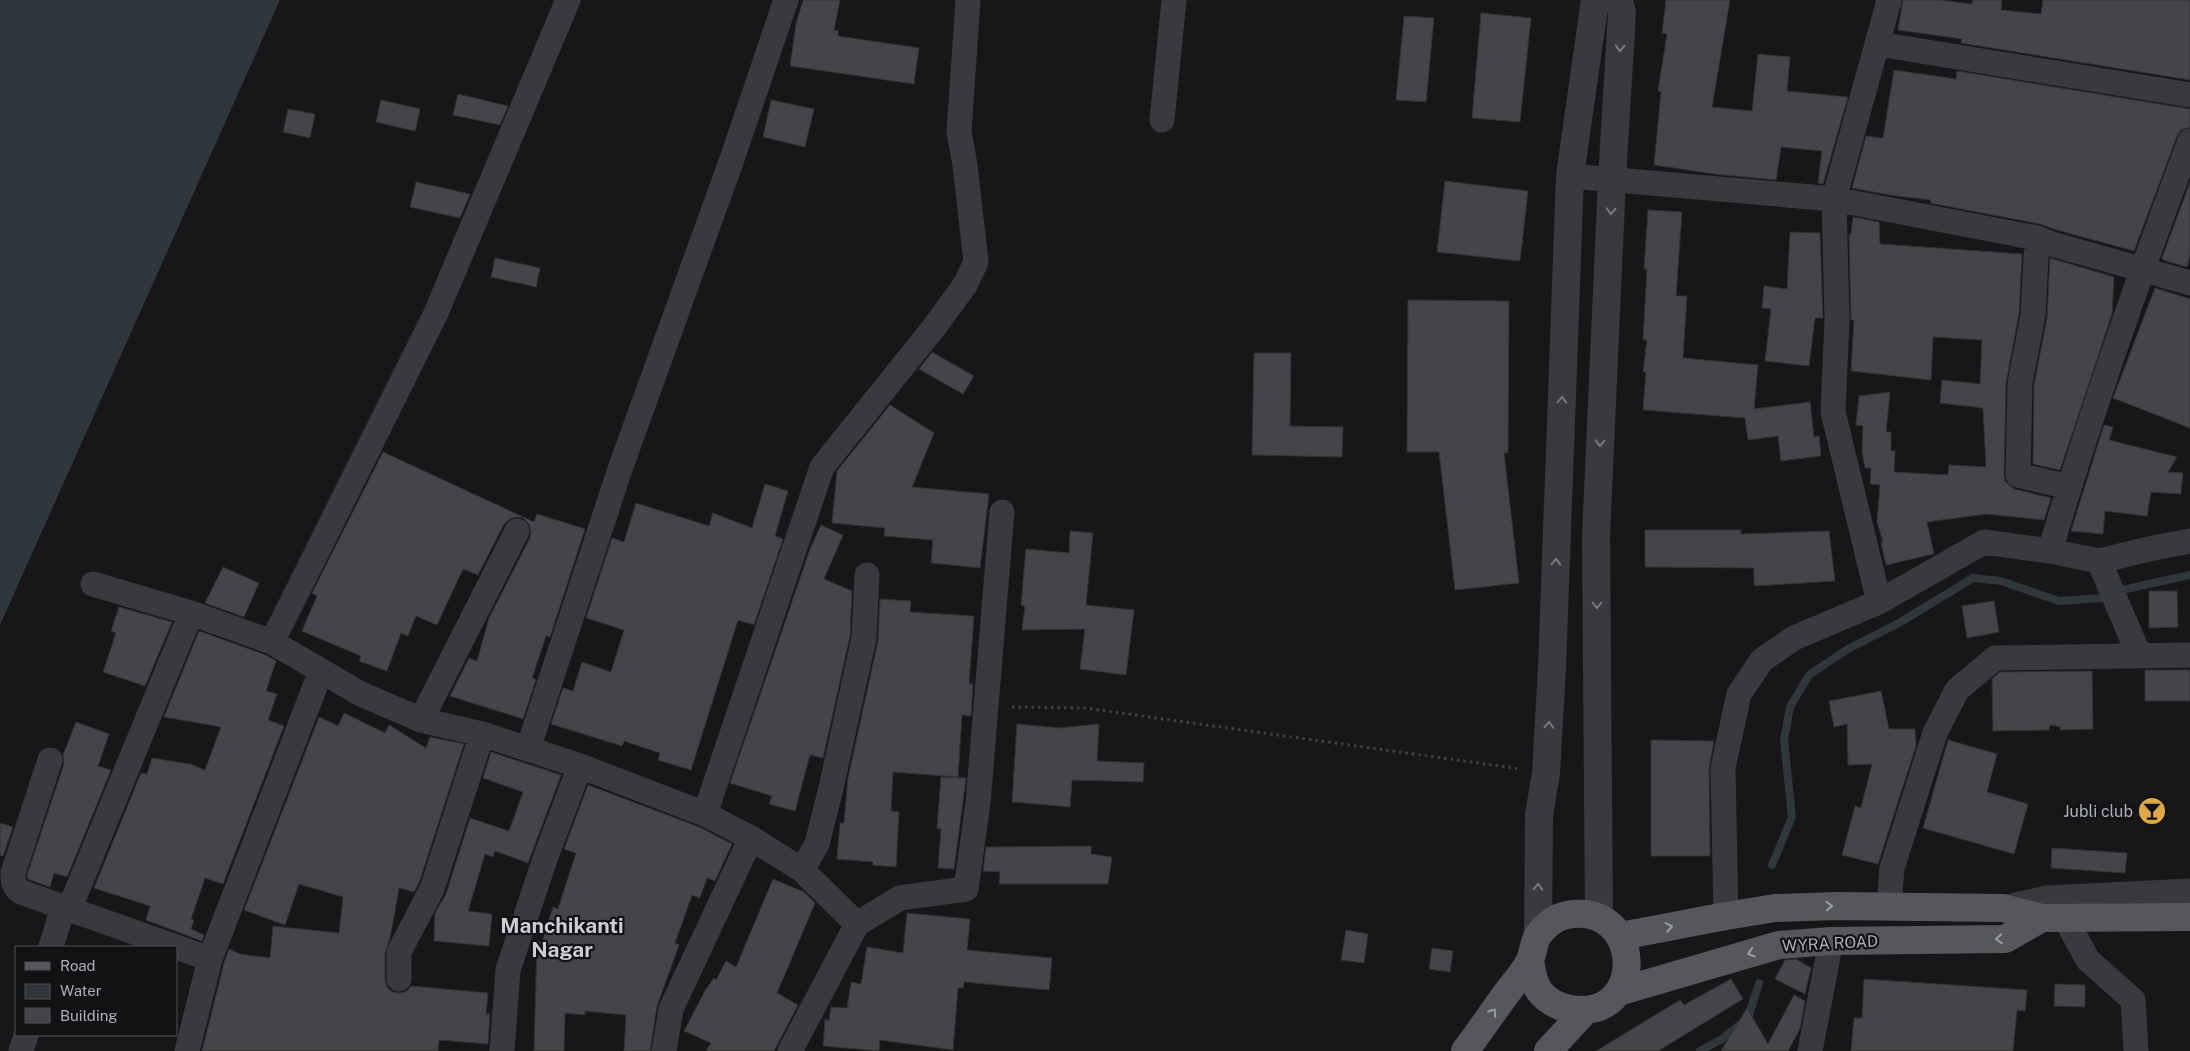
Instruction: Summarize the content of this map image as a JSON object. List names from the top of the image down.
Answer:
{
  "streets": {
    "main road": ["WYRA ROAD"]
  },
  "districts": ["Manchikanti Nagar"],
  "places": {
    "bar": ["Jubli club"]
  },
  "legend": ["Road", "Water", "Building"]
}
